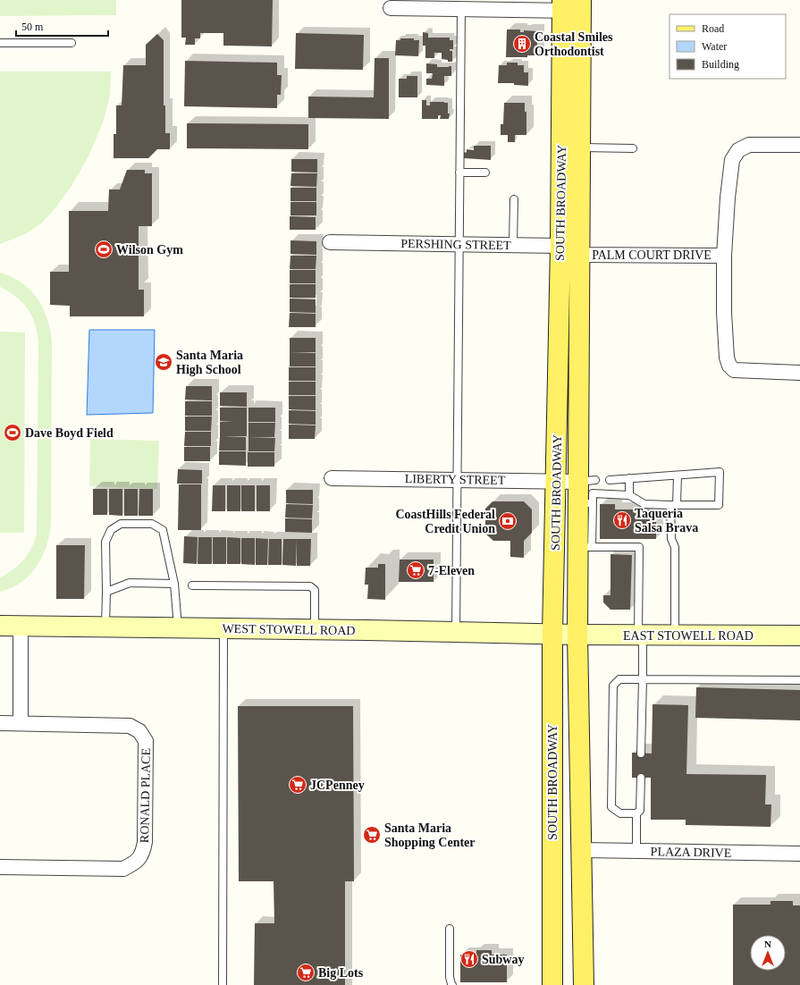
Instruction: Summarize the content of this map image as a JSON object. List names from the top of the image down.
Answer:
{
  "streets": {
    "main road": ["SOUTH BROADWAY", "WEST STOWELL ROAD", "EAST STOWELL ROAD"],
    "street": [
      "PERSHING STREET",
      "PALM COURT DRIVE",
      "LIBERTY STREET",
      "RONALD PLACE",
      "PLAZA DRIVE"
    ]
  },
  "crossings": [
    ["SOUTH BROADWAY", "PERSHING STREET"],
    ["SOUTH BROADWAY", "PALM COURT DRIVE"],
    ["SOUTH BROADWAY", "LIBERTY STREET"],
    ["SOUTH BROADWAY", "WEST STOWELL ROAD"],
    ["SOUTH BROADWAY", "EAST STOWELL ROAD"],
    ["SOUTH BROADWAY", "PLAZA DRIVE"],
    ["PERSHING STREET", "PALM COURT DRIVE"],
    ["WEST STOWELL ROAD", "EAST STOWELL ROAD"]
  ],
  "places": {
    "building": ["Coastal Smiles Orthodontist"],
    "sports": ["Wilson Gym", "Dave Boyd Field"],
    "school or university": ["Santa Maria High School"],
    "restaurant": ["Taqueria Salsa Brava", "Subway"],
    "bank": ["CoastHills Federal Credit Union"],
    "supermarket": [
      "7-Eleven",
      "JCPenney",
      "Santa Maria Shopping Center",
      "Big Lots"
    ]
  },
  "legend": ["Road", "Water", "Building"],
  "scale_bar": "50 m",
  "north": "top"
}
